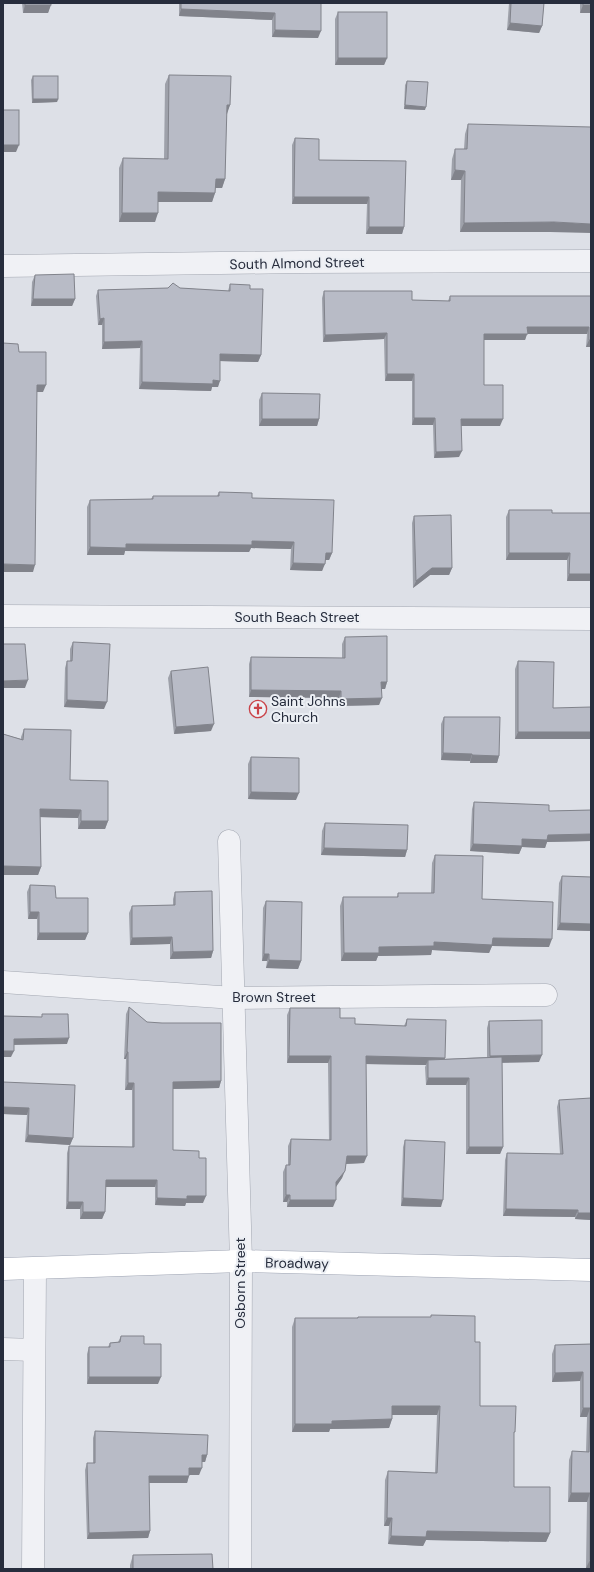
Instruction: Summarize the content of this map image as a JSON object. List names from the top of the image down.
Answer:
{
  "streets": {
    "main road": ["Broadway"],
    "street": [
      "South Almond Street",
      "South Beach Street",
      "Brown Street",
      "Osborn Street"
    ]
  },
  "crossings": [
    ["Brown Street", "Osborn Street"],
    ["Broadway", "Osborn Street"]
  ],
  "places": {
    "church": ["Saint Johns Church"]
  }
}
